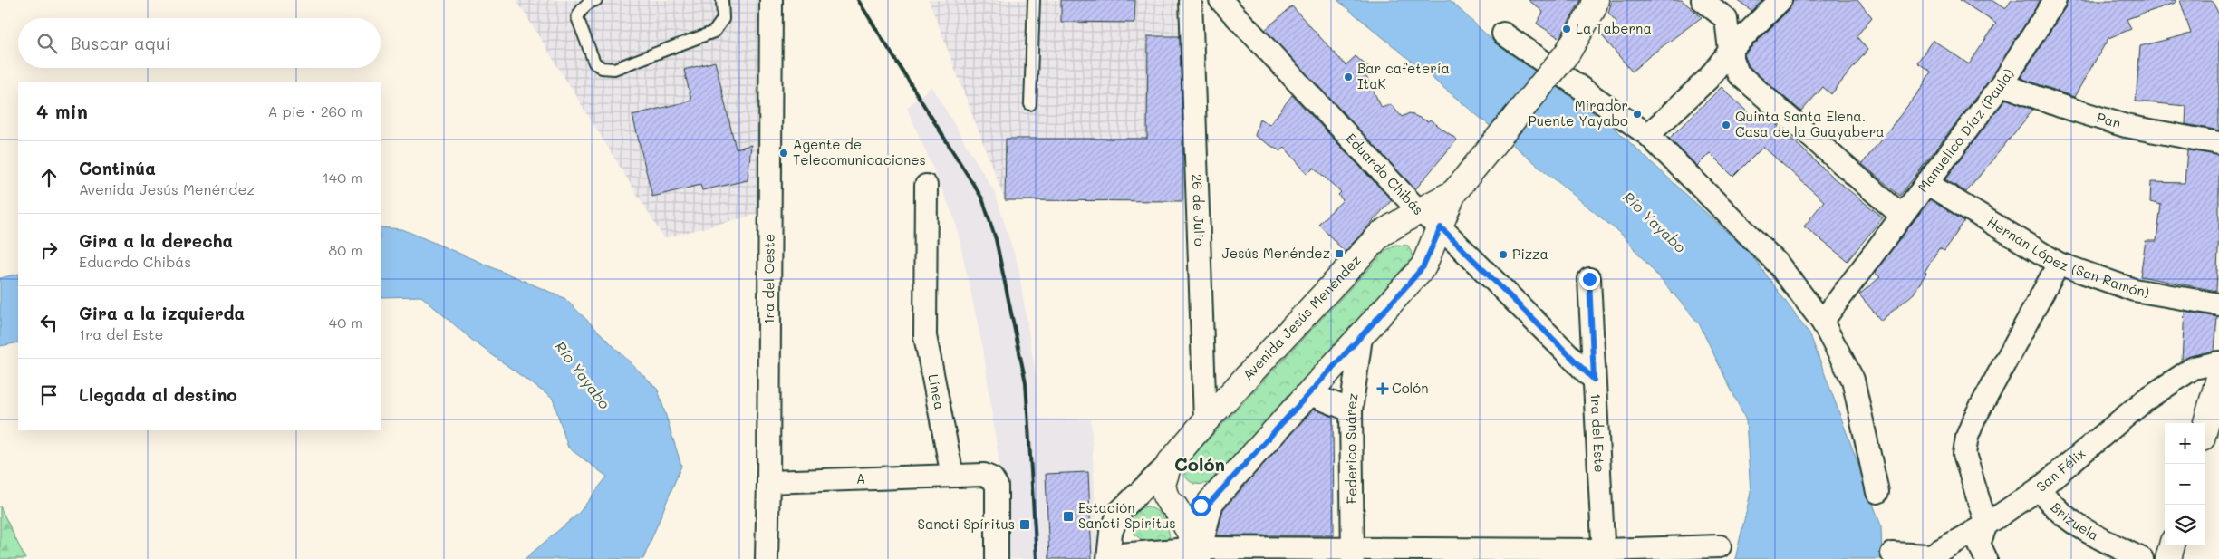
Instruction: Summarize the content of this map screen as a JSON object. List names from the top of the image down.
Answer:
{
  "streets": {
    "main road": ["Avenida Jesús Menéndez"],
    "street": [
      "Pan",
      "Manuelico Díaz (Paula)",
      "Eduardo Chibás",
      "26 de Julio",
      "Hernán López (San Ramón)",
      "1ra del Oeste",
      "Línea",
      "1ra del Este",
      "Federico Suárez",
      "San Félix",
      "A",
      "Brizuela"
    ]
  },
  "crossings": [
    ["Pan", "Manuelico Díaz (Paula)"],
    ["Manuelico Díaz (Paula)", "Hernán López (San Ramón)"],
    ["Eduardo Chibás", "Avenida Jesús Menéndez"],
    ["Eduardo Chibás", "1ra del Este"],
    ["26 de Julio", "Avenida Jesús Menéndez"],
    ["1ra del Oeste", "A"],
    ["Avenida Jesús Menéndez", "1ra del Este"],
    ["Avenida Jesús Menéndez", "Federico Suárez"],
    ["Línea", "A"],
    ["San Félix", "Brizuela"]
  ],
  "districts": ["Colón"],
  "water": ["Río Yayabo"],
  "places": {
    "other": [
      "La Taberna",
      "Bar cafetería ItaK",
      "Mirador Puente Yayabo",
      "Quinta Santa Elena. Casa de la Guayabera",
      "Agente de Telecomunicaciones",
      "Pizza"
    ],
    "transit": ["Jesús Menéndez", "Estación Sancti Spíritus", "Sancti Spíritus"],
    "health": ["Colón"]
  },
  "page": {
    "search": "Buscar aquí",
    "heading": ["4 min", "A pie · 260 m"],
    "list": [
      ["Continúa", "Avenida Jesús Menéndez", "140 m"],
      ["Gira a la derecha", "Eduardo Chibás", "80 m"],
      ["Gira a la izquierda", "1ra del Este", "40 m"],
      "Llegada al destino"
    ],
    "map_buttons": ["+", "−"]
  }
}
